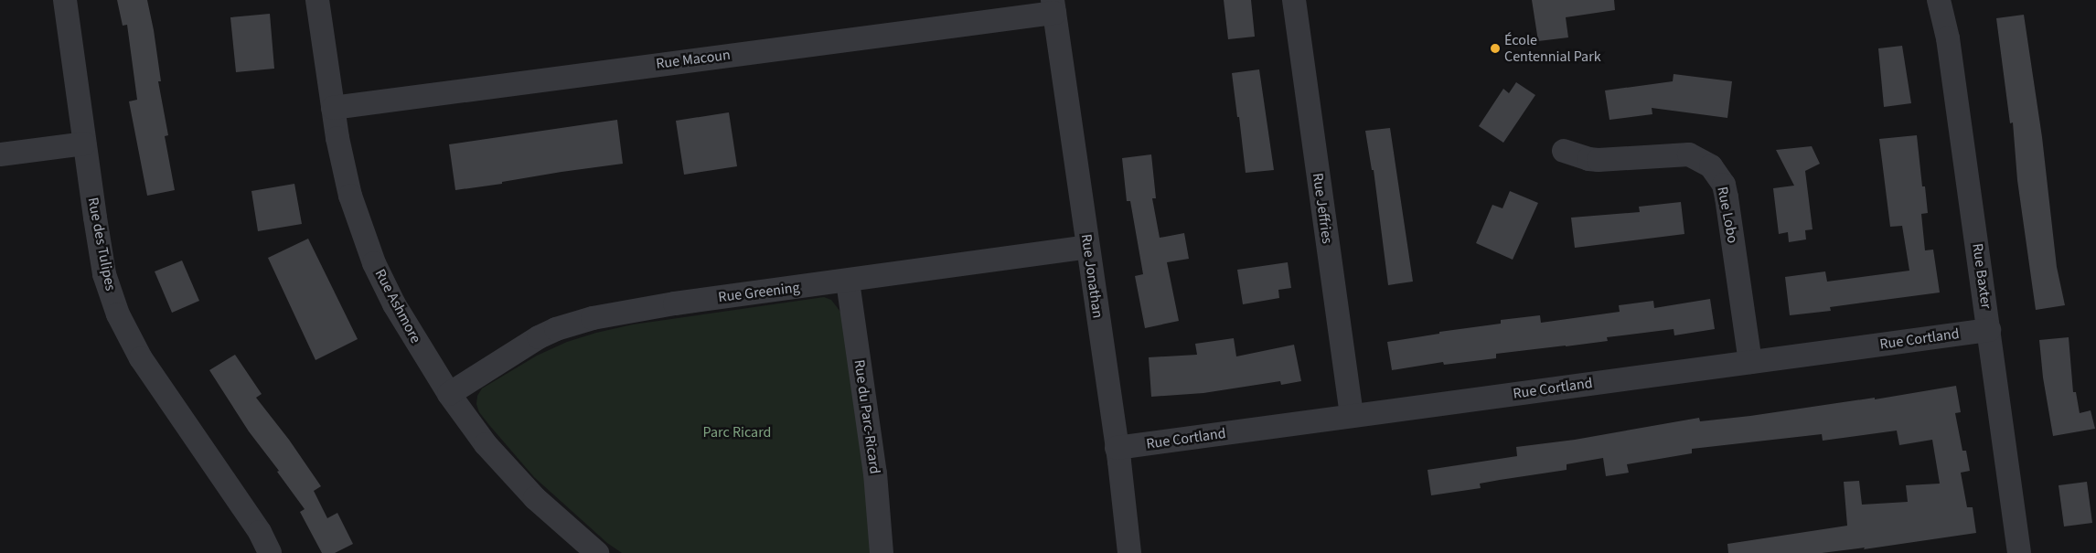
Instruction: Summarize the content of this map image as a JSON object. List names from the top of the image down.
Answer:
{
  "streets": {
    "street": [
      "Rue Macoun",
      "Rue Jeffries",
      "Rue Lobo",
      "Rue des Tulipes",
      "Rue Jonathan",
      "Rue Baxter",
      "Rue Greening",
      "Rue Ashmore",
      "Rue Cortland",
      "Rue du Parc-Ricard"
    ]
  },
  "crossings": [
    ["Rue Macoun", "Rue Jonathan"],
    ["Rue Macoun", "Rue Ashmore"],
    ["Rue Jeffries", "Rue Cortland"],
    ["Rue Lobo", "Rue Cortland"],
    ["Rue Jonathan", "Rue Greening"],
    ["Rue Jonathan", "Rue Cortland"],
    ["Rue Baxter", "Rue Cortland"],
    ["Rue Greening", "Rue Ashmore"],
    ["Rue Greening", "Rue du Parc-Ricard"]
  ],
  "parks": ["Parc Ricard"],
  "places": ["École Centennial Park"]
}
